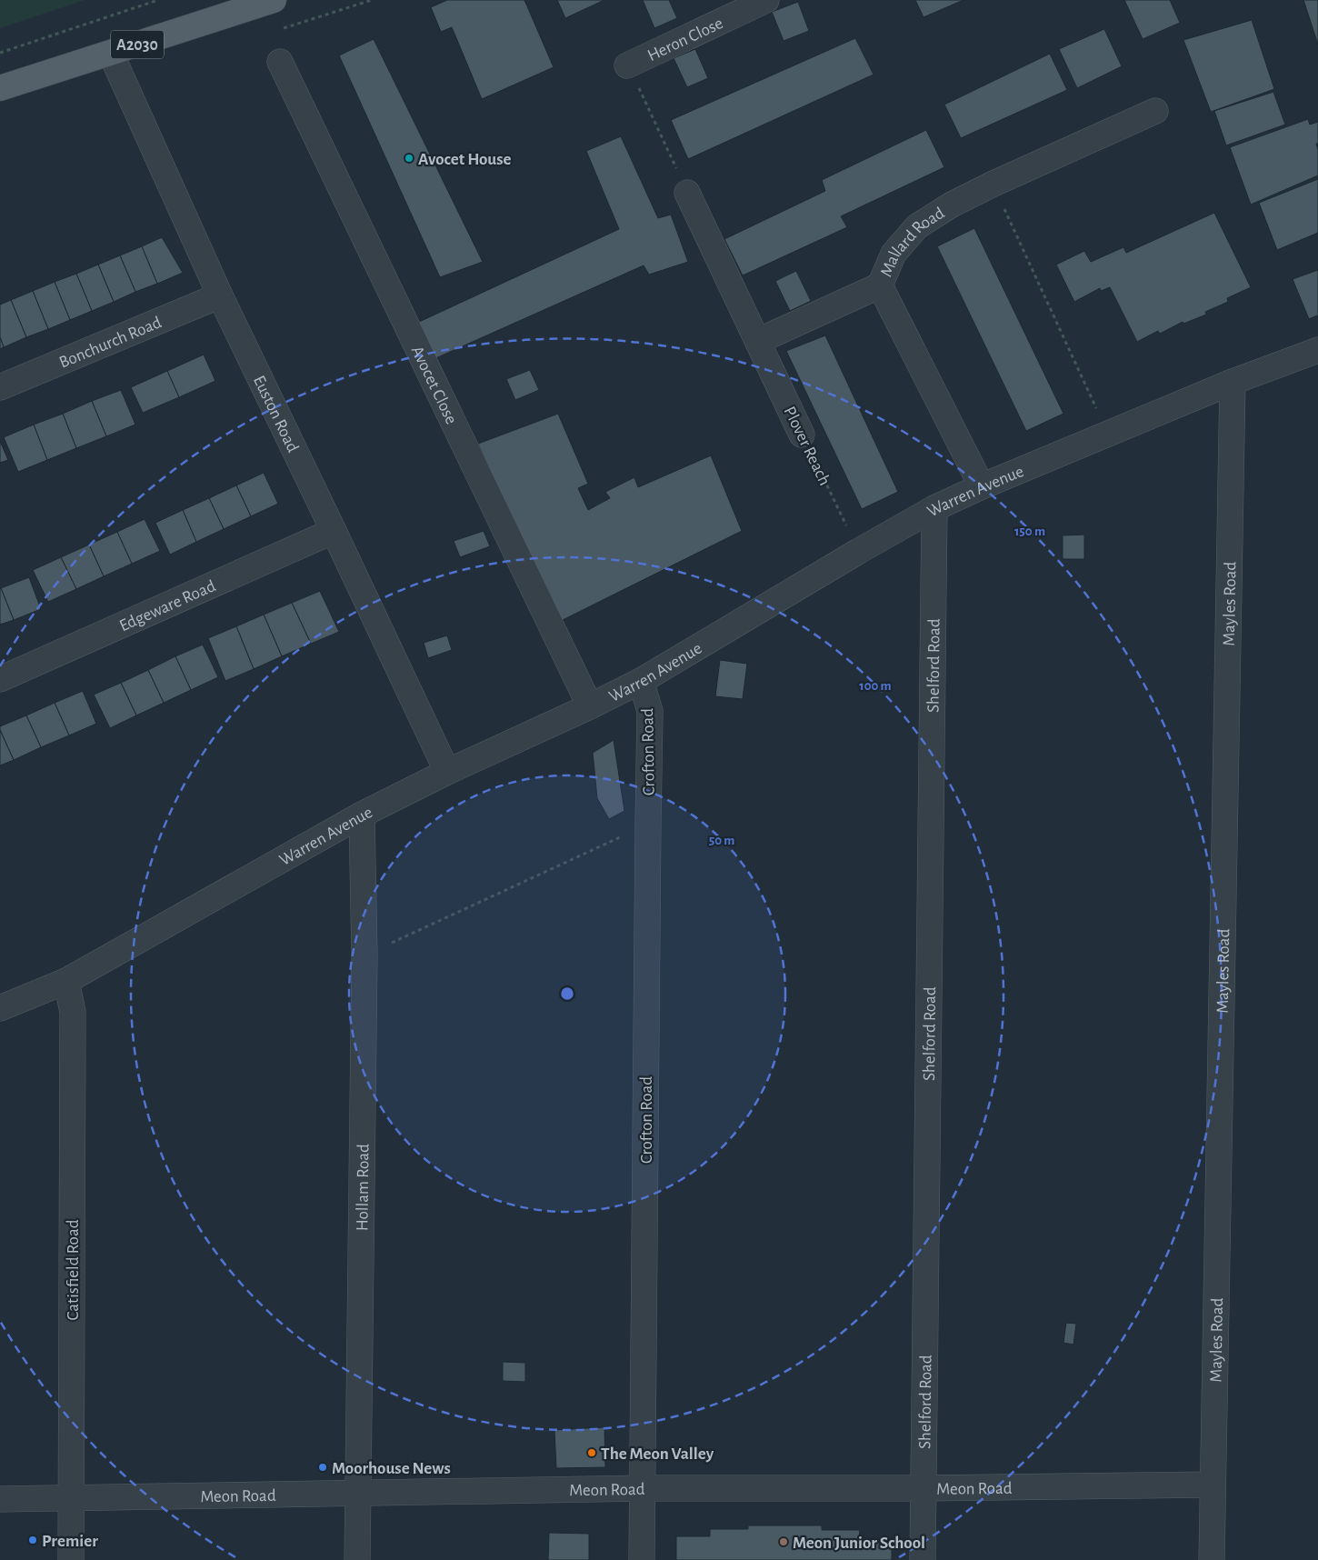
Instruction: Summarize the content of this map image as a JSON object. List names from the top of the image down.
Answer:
{
  "streets": {
    "main road": ["A2030"],
    "street": [
      "Heron Close",
      "Mallard Road",
      "Bonchurch Road",
      "Avocet Close",
      "Euston Road",
      "Plover Reach",
      "Warren Avenue",
      "Mayles Road",
      "Edgeware Road",
      "Shelford Road",
      "Crofton Road",
      "Hollam Road",
      "Catisfield Road",
      "Meon Road"
    ]
  },
  "crossings": [
    ["A2030", "Euston Road"],
    ["Mallard Road", "Warren Avenue"],
    ["Bonchurch Road", "Euston Road"],
    ["Avocet Close", "Warren Avenue"],
    ["Euston Road", "Warren Avenue"],
    ["Euston Road", "Edgeware Road"],
    ["Plover Reach", "Warren Avenue"],
    ["Warren Avenue", "Mayles Road"],
    ["Warren Avenue", "Shelford Road"],
    ["Warren Avenue", "Crofton Road"],
    ["Warren Avenue", "Hollam Road"],
    ["Warren Avenue", "Catisfield Road"],
    ["Mayles Road", "Meon Road"],
    ["Shelford Road", "Meon Road"],
    ["Crofton Road", "Meon Road"],
    ["Hollam Road", "Meon Road"],
    ["Catisfield Road", "Meon Road"]
  ],
  "places": [
    "Avocet House",
    "The Meon Valley",
    "Moorhouse News",
    "Premier",
    "Meon Junior School"
  ],
  "rings": ["150 m", "100 m", "50 m"]
}
